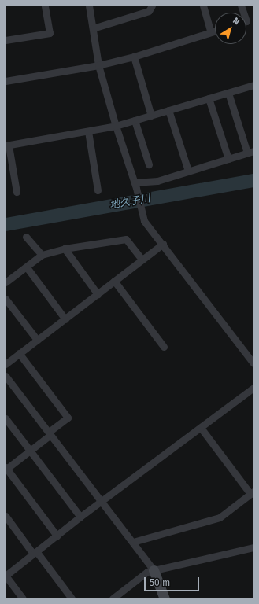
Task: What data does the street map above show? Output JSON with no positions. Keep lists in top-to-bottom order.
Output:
{
  "water": ["地久子川"],
  "scale_bar": "50 m",
  "north": "top right"
}
